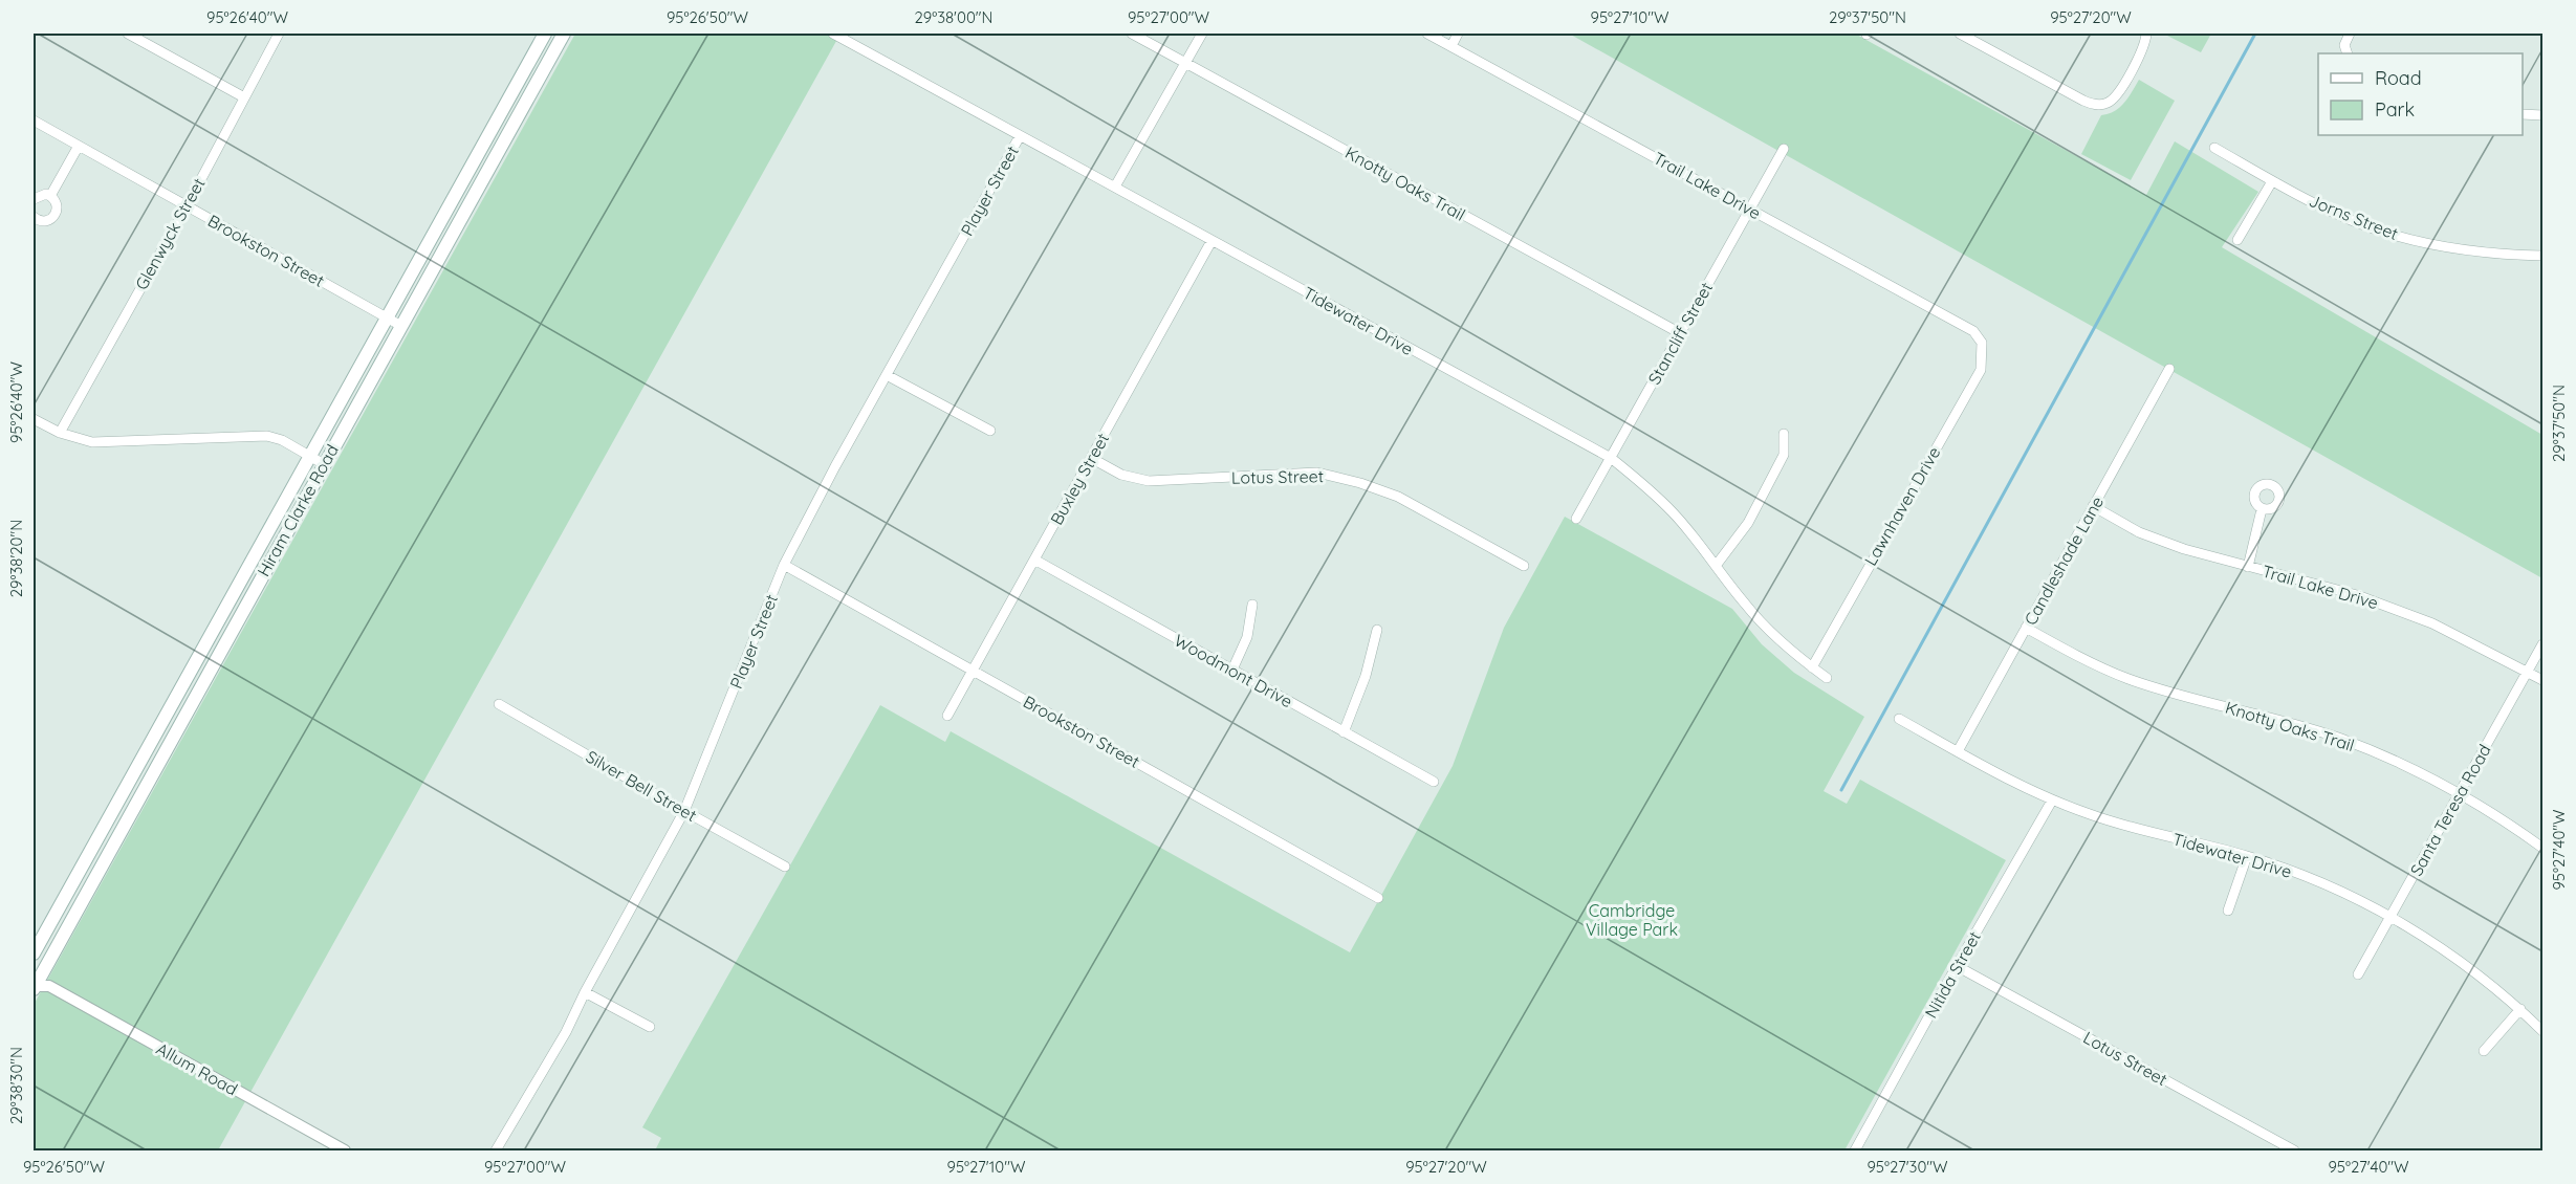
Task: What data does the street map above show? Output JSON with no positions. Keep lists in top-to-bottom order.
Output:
{
  "streets": {
    "main road": ["Hiram Clarke Road"],
    "street": [
      "Knotty Oaks Trail",
      "Trail Lake Drive",
      "Player Street",
      "Jorns Street",
      "Glenwyck Street",
      "Brookston Street",
      "Tidewater Drive",
      "Stancliff Street",
      "Lotus Street",
      "Buxley Street",
      "Lawnhaven Drive",
      "Candleshade Lane",
      "Woodmont Drive",
      "Silver Bell Street",
      "Santa Teresa Road",
      "Nitida Street",
      "Allum Road"
    ]
  },
  "crossings": [
    ["Knotty Oaks Trail", "Stancliff Street"],
    ["Knotty Oaks Trail", "Candleshade Lane"],
    ["Knotty Oaks Trail", "Santa Teresa Road"],
    ["Trail Lake Drive", "Stancliff Street"],
    ["Trail Lake Drive", "Lawnhaven Drive"],
    ["Trail Lake Drive", "Candleshade Lane"],
    ["Trail Lake Drive", "Santa Teresa Road"],
    ["Player Street", "Brookston Street"],
    ["Player Street", "Tidewater Drive"],
    ["Player Street", "Silver Bell Street"],
    ["Glenwyck Street", "Brookston Street"],
    ["Brookston Street", "Buxley Street"],
    ["Brookston Street", "Hiram Clarke Road"],
    ["Tidewater Drive", "Stancliff Street"],
    ["Tidewater Drive", "Buxley Street"],
    ["Tidewater Drive", "Lawnhaven Drive"],
    ["Tidewater Drive", "Candleshade Lane"],
    ["Tidewater Drive", "Santa Teresa Road"],
    ["Tidewater Drive", "Nitida Street"],
    ["Lotus Street", "Buxley Street"],
    ["Lotus Street", "Nitida Street"],
    ["Buxley Street", "Woodmont Drive"],
    ["Hiram Clarke Road", "Allum Road"]
  ],
  "parks": ["Cambridge Village Park"],
  "legend": ["Road", "Park"],
  "coordinates": [
    "95°26'40\"W",
    "95°26'50\"W",
    "29°38'00\"N",
    "95°27'00\"W",
    "95°27'10\"W",
    "29°37'50\"N",
    "95°27'20\"W",
    "29°38'20\"N",
    "95°27'40\"W",
    "29°38'30\"N",
    "95°27'30\"W"
  ]
}
